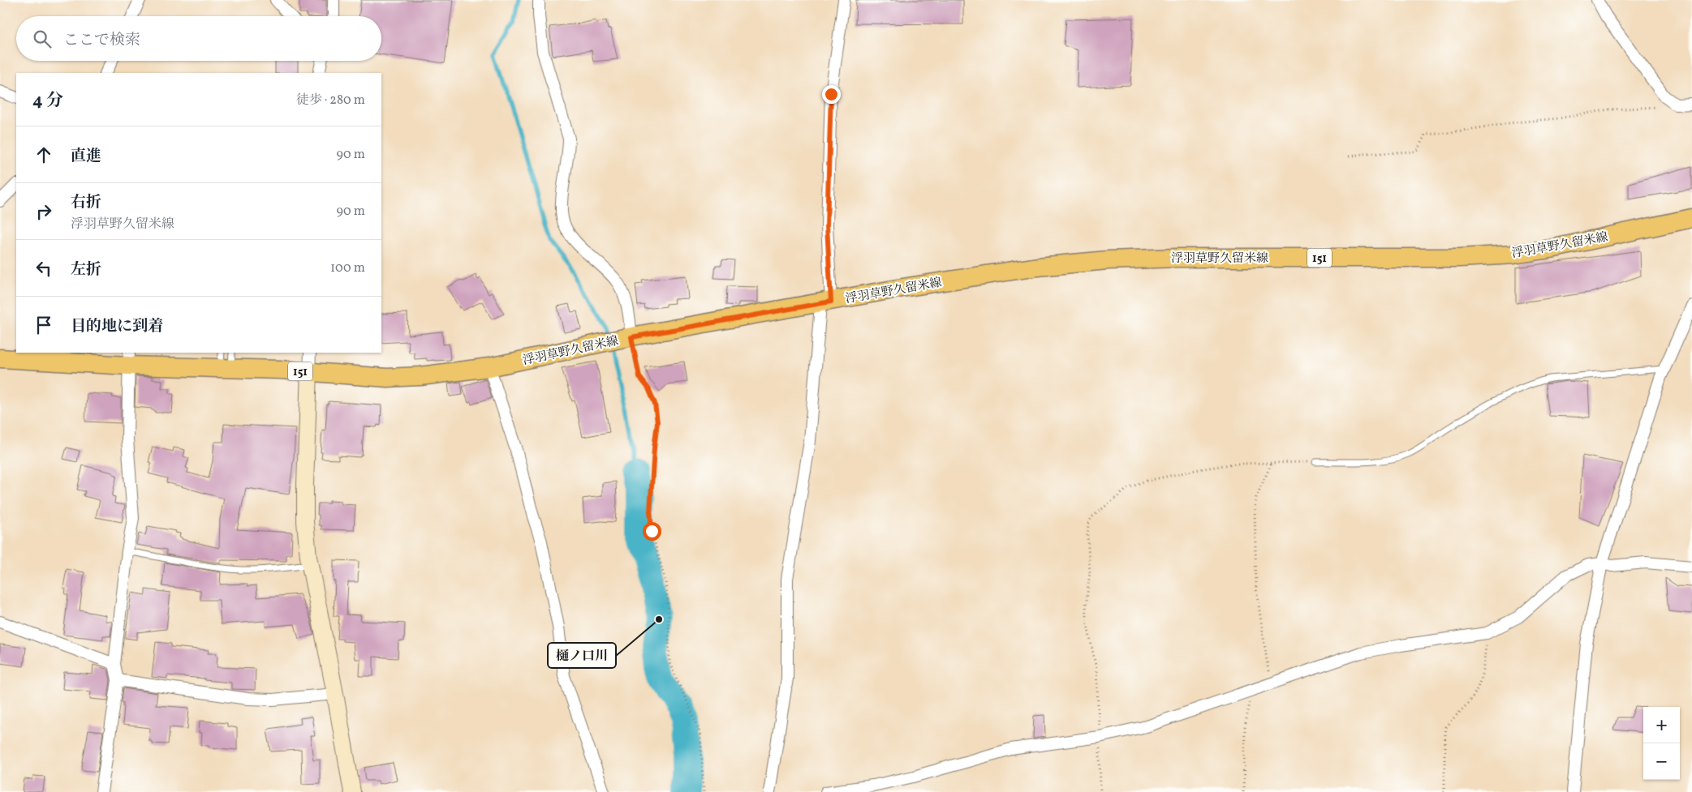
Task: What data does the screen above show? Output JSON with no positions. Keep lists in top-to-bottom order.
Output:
{
  "streets": {
    "main road": ["浮羽草野久留米線", "151"]
  },
  "places": ["樋ノ口川"],
  "page": {
    "search": "ここで検索",
    "heading": ["4 分", "徒歩 · 280 m"],
    "list": [
      ["直進", "90 m"],
      ["右折", "浮羽草野久留米線", "90 m"],
      ["左折", "100 m"],
      "目的地に到着"
    ],
    "map_buttons": ["+", "−"]
  }
}
